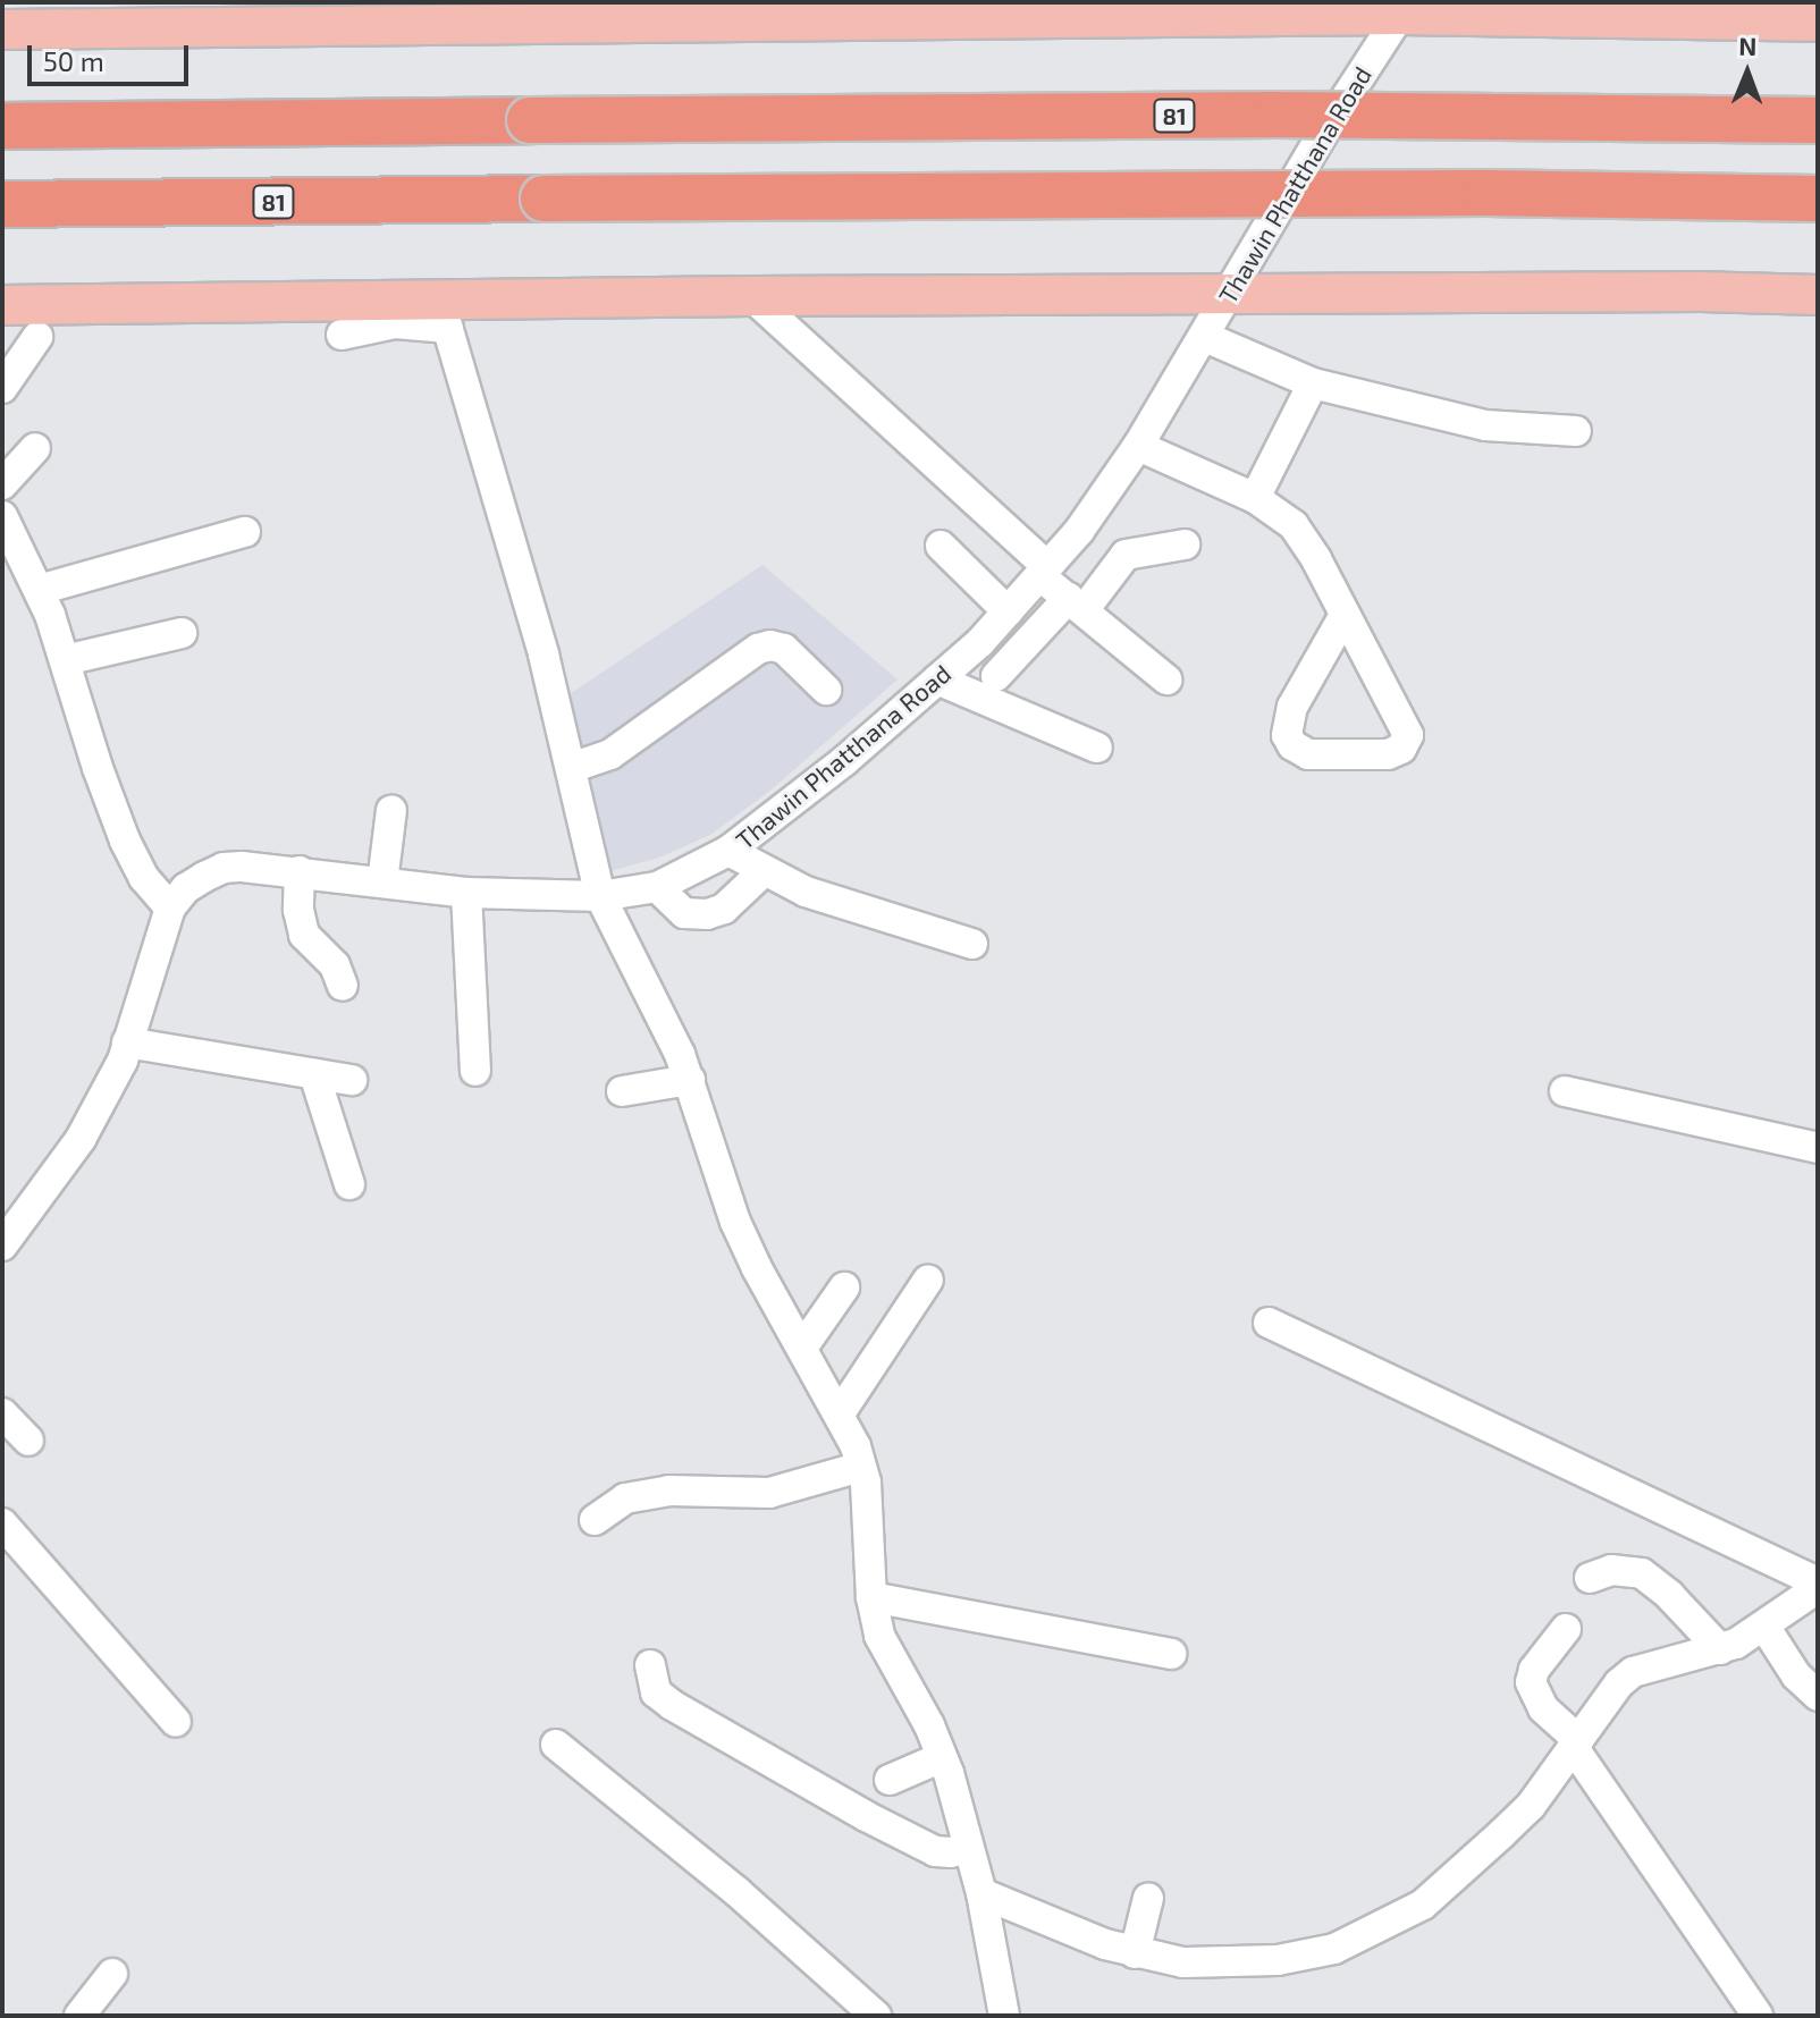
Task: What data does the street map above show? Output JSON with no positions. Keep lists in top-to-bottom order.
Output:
{
  "streets": {
    "highway": ["81"],
    "street": ["Thawin Phatthana Road"]
  },
  "scale_bar": "50 m",
  "north": "top"
}
